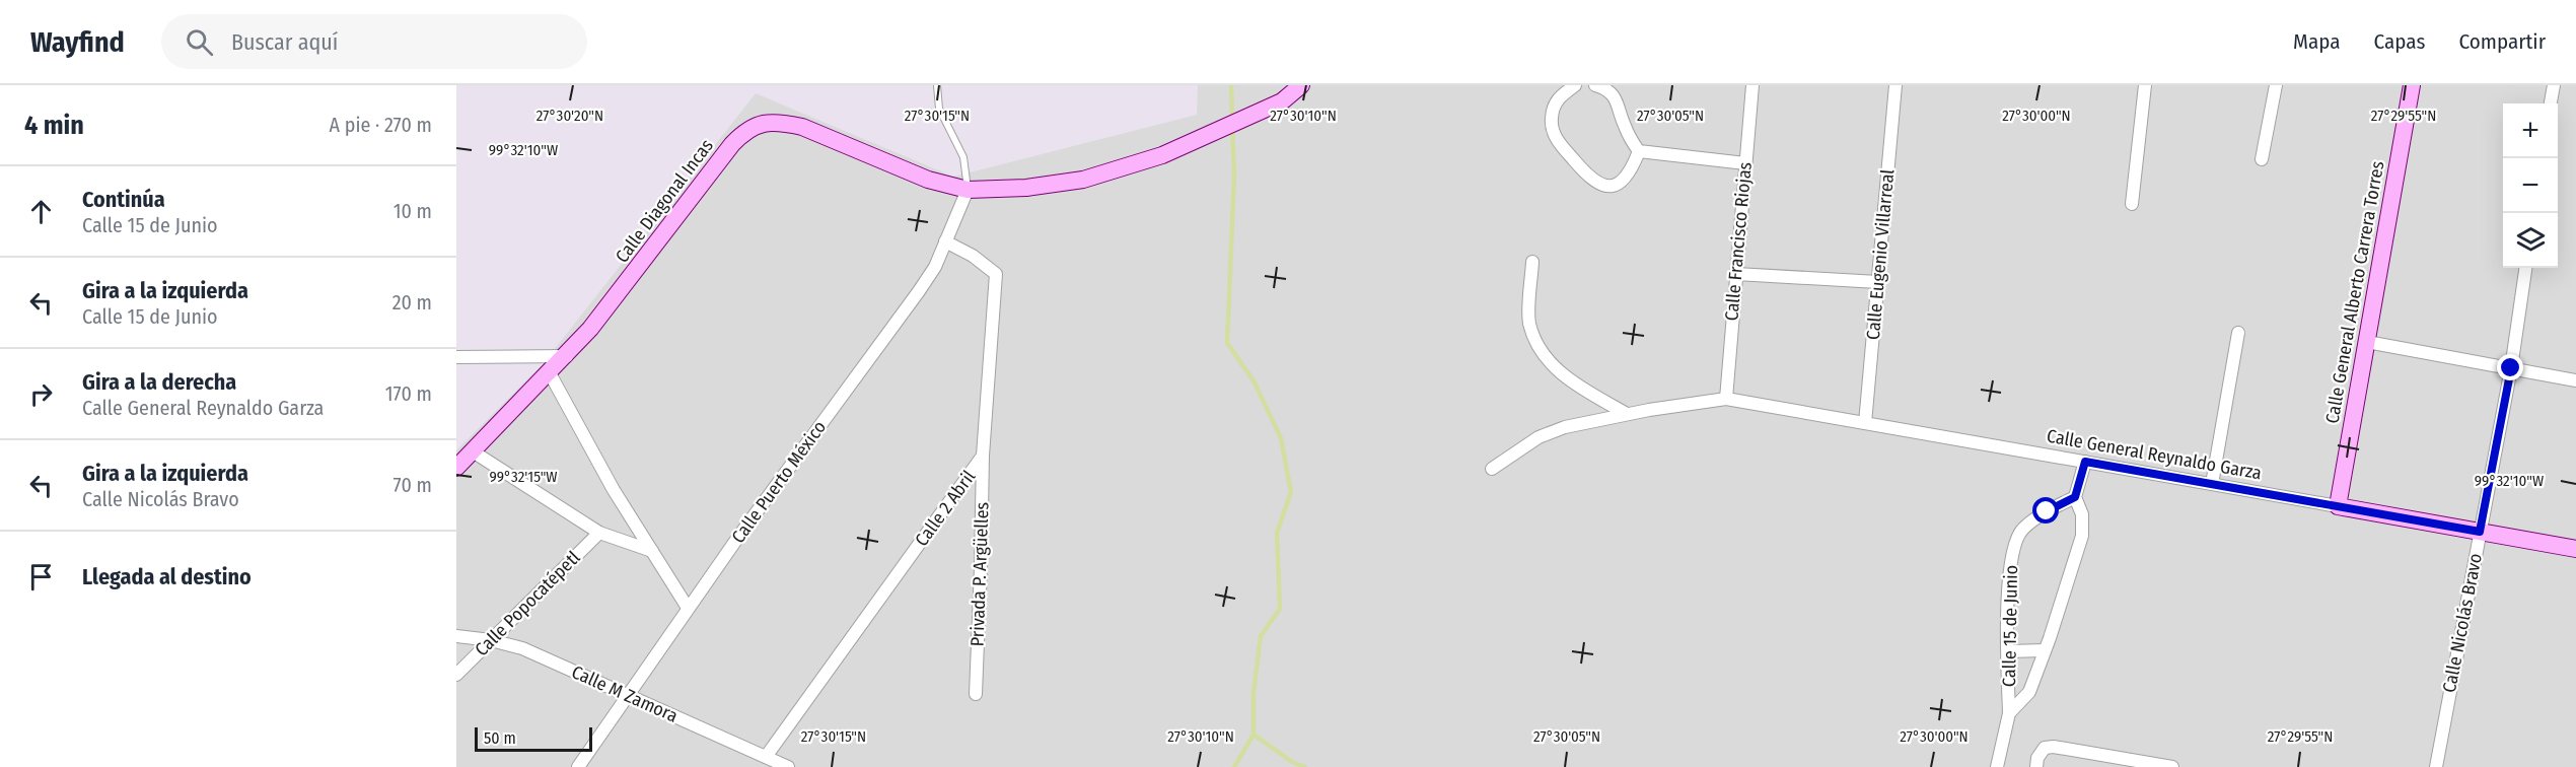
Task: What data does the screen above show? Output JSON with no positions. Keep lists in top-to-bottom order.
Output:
{
  "streets": {
    "street": [
      "Calle Diagonal Incas",
      "Calle Francisco Riojas",
      "Calle Eugenio Villarreal",
      "Calle General Alberto Carrera Torres",
      "Calle General Reynaldo Garza",
      "Calle Puerto México",
      "Calle 2 Abril",
      "Privada P. Argüelles",
      "Calle Popocatépetl",
      "Calle Nicolás Bravo",
      "Calle 15 de Junio",
      "Calle M Zamora"
    ]
  },
  "crossings": [
    ["Calle Diagonal Incas", "Calle Puerto México"],
    ["Calle Francisco Riojas", "Calle General Reynaldo Garza"],
    ["Calle Eugenio Villarreal", "Calle General Reynaldo Garza"],
    ["Calle General Alberto Carrera Torres", "Calle General Reynaldo Garza"],
    ["Calle General Reynaldo Garza", "Calle Nicolás Bravo"],
    ["Calle General Reynaldo Garza", "Calle 15 de Junio"],
    ["Calle Puerto México", "Calle 2 Abril"],
    ["Calle Puerto México", "Calle M Zamora"],
    ["Calle 2 Abril", "Privada P. Argüelles"],
    ["Calle 2 Abril", "Calle M Zamora"],
    ["Calle Popocatépetl", "Calle M Zamora"]
  ],
  "scale_bar": "50 m",
  "page": {
    "header": "Wayfind",
    "search": "Buscar aquí",
    "nav": ["Mapa", "Capas", "Compartir"],
    "heading": ["4 min", "A pie · 270 m"],
    "map_buttons": ["+", "−"],
    "list": [
      ["Continúa", "Calle 15 de Junio", "10 m"],
      ["Gira a la izquierda", "Calle 15 de Junio", "20 m"],
      ["Gira a la derecha", "Calle General Reynaldo Garza", "170 m"],
      ["Gira a la izquierda", "Calle Nicolás Bravo", "70 m"],
      "Llegada al destino"
    ],
    "scale": "50 m"
  },
  "coordinates": [
    "27°30'20\"N",
    "27°30'15\"N",
    "27°30'10\"N",
    "27°30'05\"N",
    "27°30'00\"N",
    "27°29'55\"N",
    "99°32'10\"W",
    "99°32'15\"W"
  ]
}
